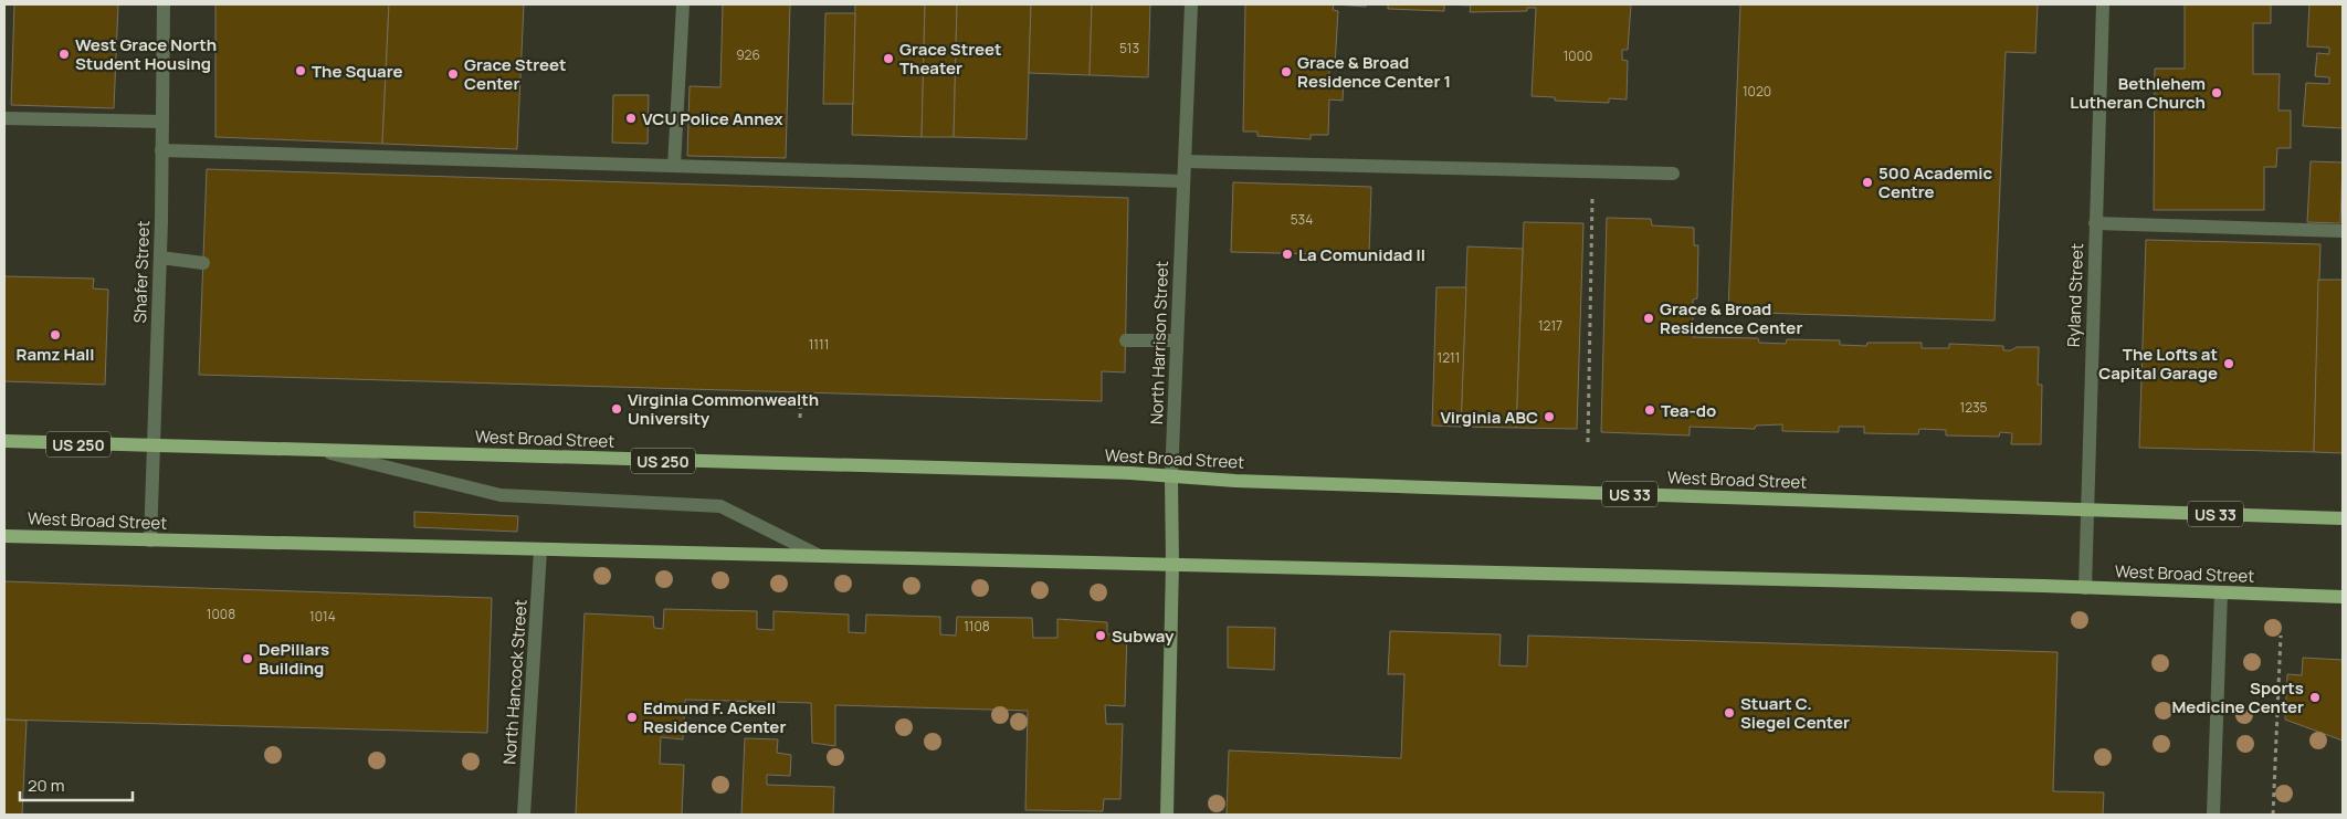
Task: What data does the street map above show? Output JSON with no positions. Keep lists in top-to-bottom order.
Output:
{
  "streets": {
    "main road": [
      "North Harrison Street",
      "West Broad Street",
      "US 250",
      "US 33"
    ],
    "street": ["Shafer Street", "Ryland Street", "North Hancock Street"]
  },
  "crossings": [
    ["Shafer Street", "West Broad Street"],
    ["Ryland Street", "West Broad Street"],
    ["North Harrison Street", "West Broad Street"],
    ["West Broad Street", "North Hancock Street"]
  ],
  "places": [
    "West Grace North Student Housing",
    "Grace Street Theater",
    "The Square",
    "Grace & Broad Residence Center 1",
    "Grace Street Center",
    "Bethlehem Lutheran Church",
    "VCU Police Annex",
    "500 Academic Centre",
    "La Comunidad II",
    "Grace & Broad Residence Center",
    "Ramz Hall",
    "The Lofts at Capital Garage",
    "Virginia Commonwealth University",
    "Tea-do",
    "Virginia ABC",
    "Subway",
    "DePillars Building",
    "Sports Medicine Center",
    "Stuart C. Siegel Center",
    "Edmund F. Ackell Residence Center"
  ],
  "house_numbers": [
    "513",
    "926",
    "1000",
    "1020",
    "534",
    "1217",
    "1111",
    "1211",
    "1235",
    "1008",
    "1014",
    "1108"
  ],
  "scale_bar": "20 m"
}
